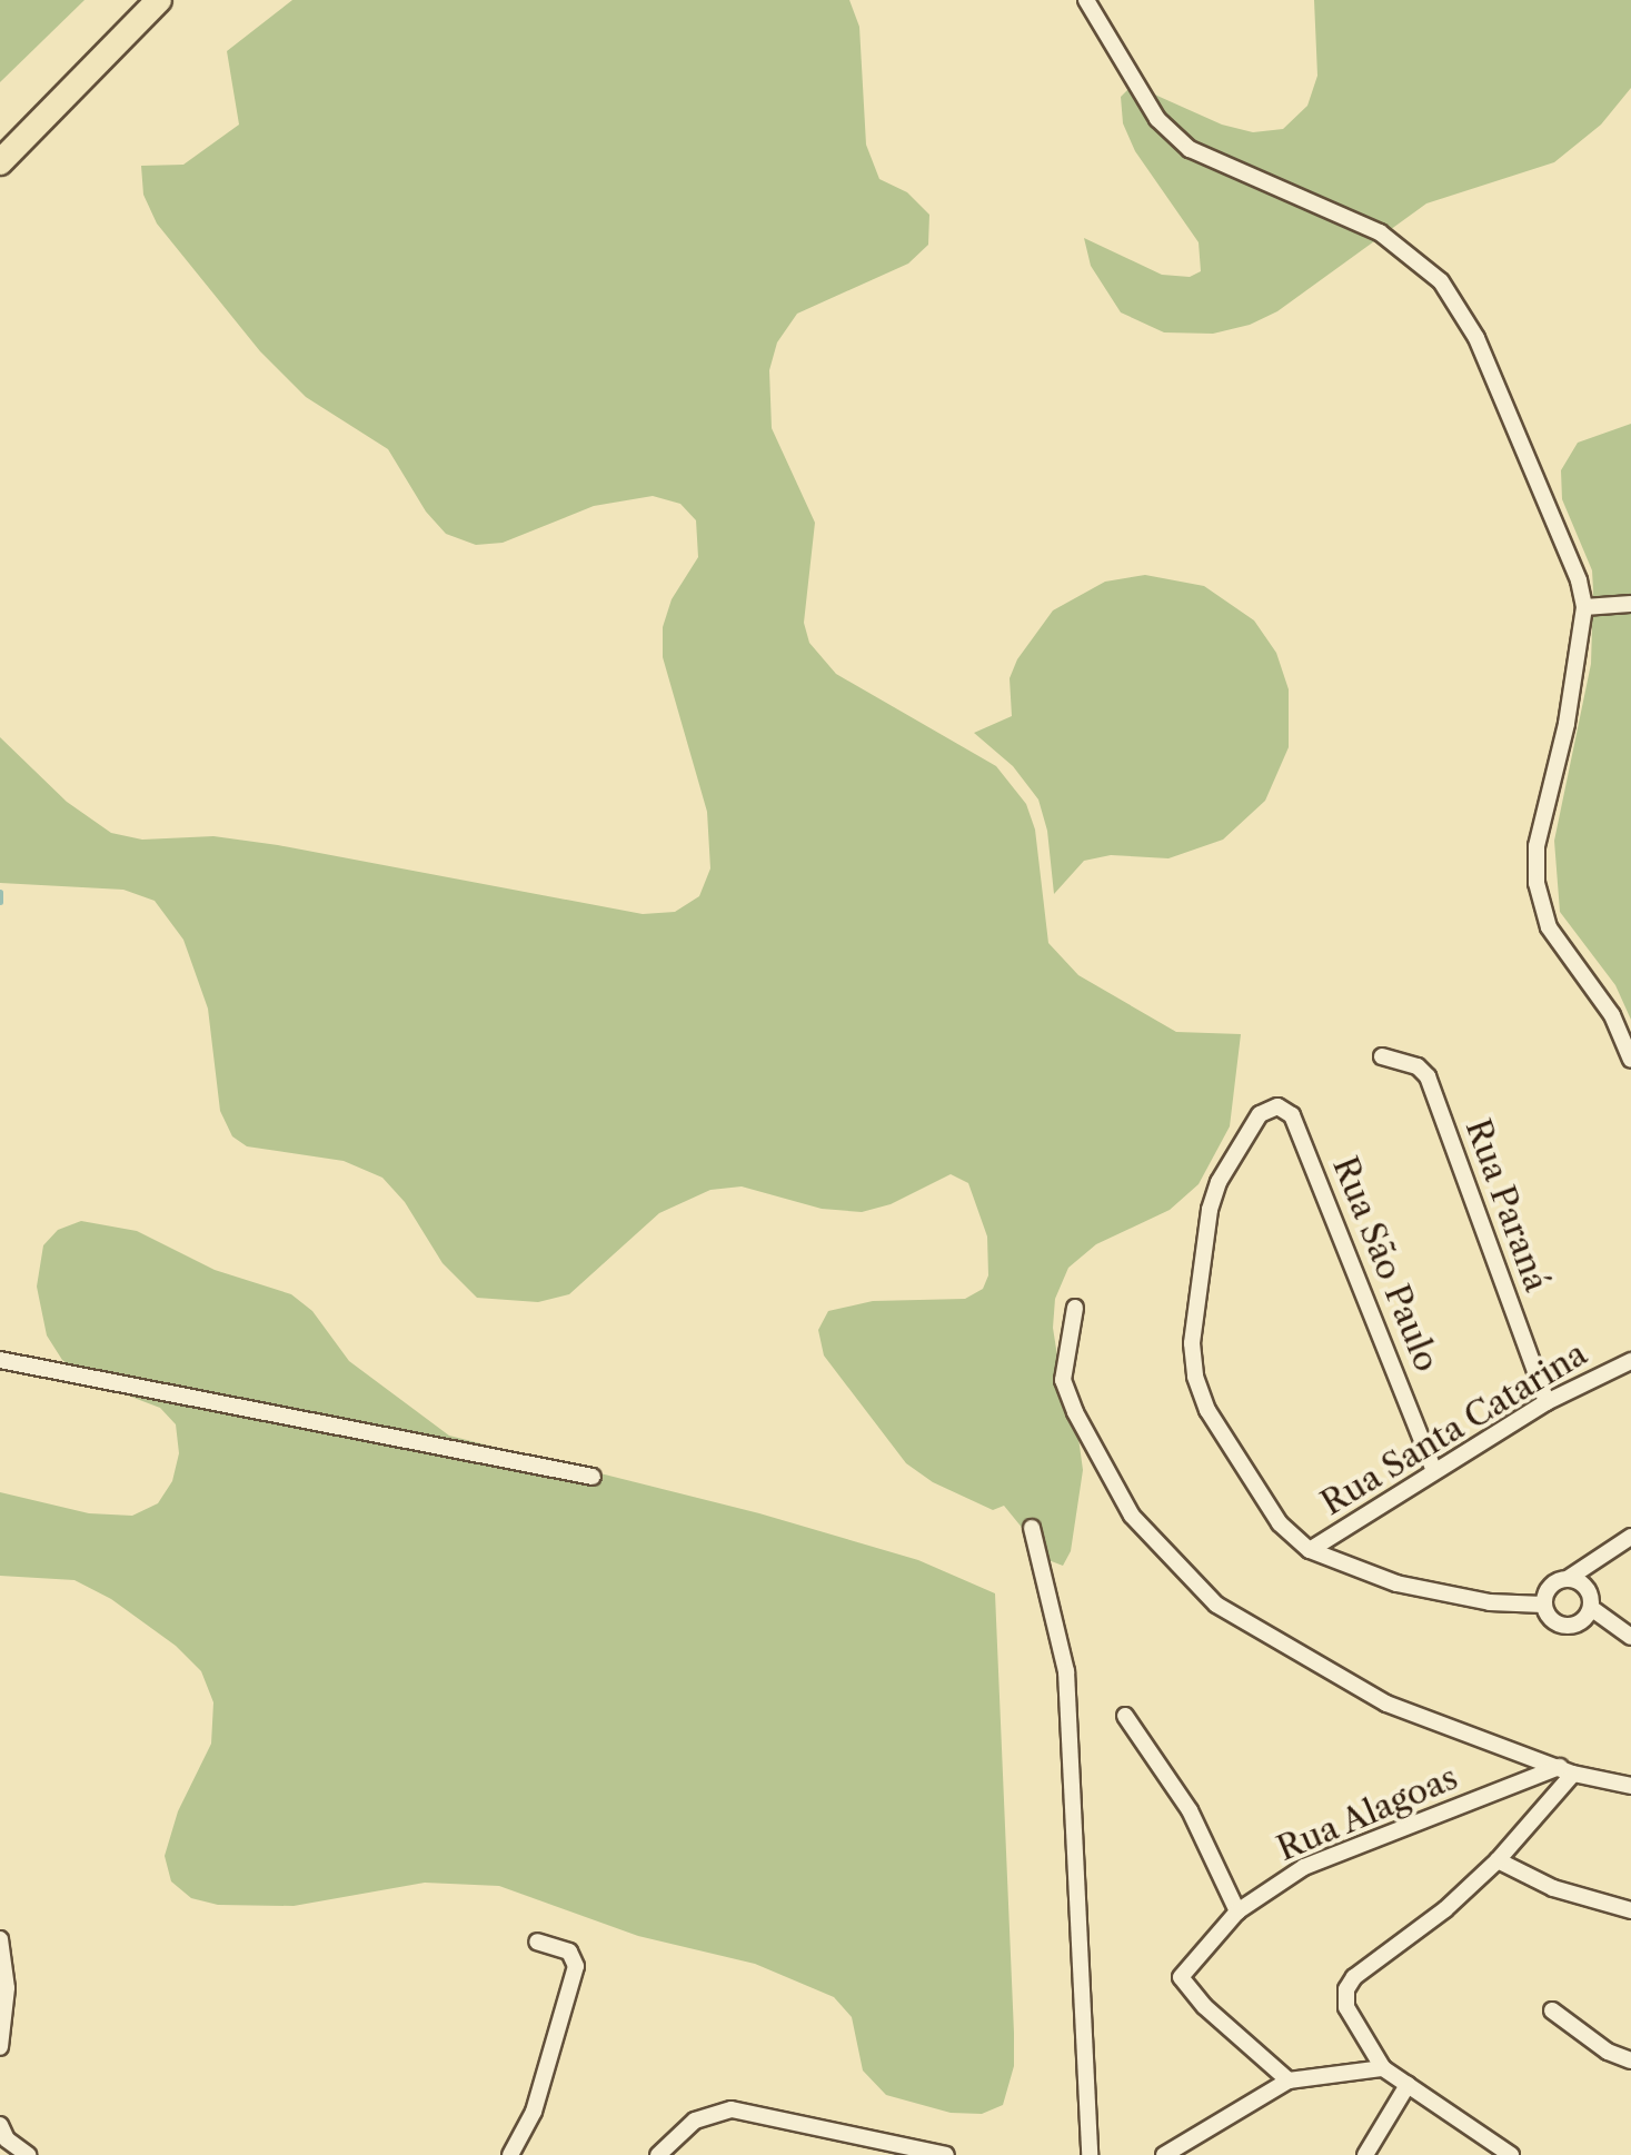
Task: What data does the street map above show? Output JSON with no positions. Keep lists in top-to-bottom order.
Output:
{
  "streets": {
    "street": [
      "Rua Paraná",
      "Rua São Paulo",
      "Rua Santa Catarina",
      "Rua Alagoas"
    ]
  },
  "crossings": [
    ["Rua Paraná", "Rua Santa Catarina"],
    ["Rua São Paulo", "Rua Santa Catarina"]
  ]
}
